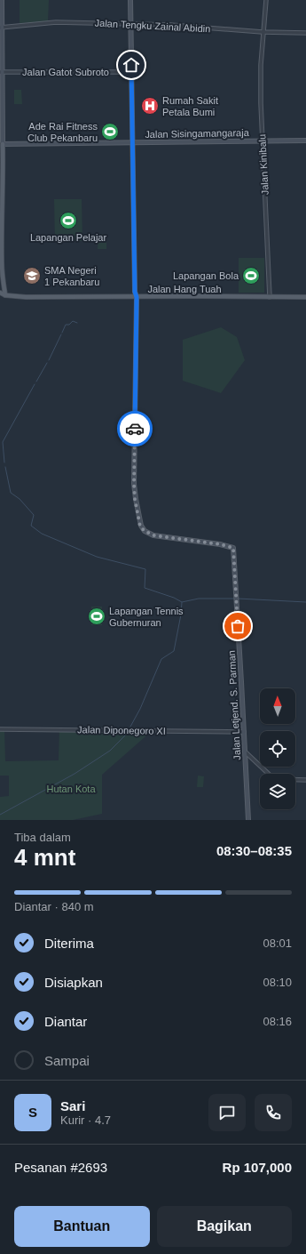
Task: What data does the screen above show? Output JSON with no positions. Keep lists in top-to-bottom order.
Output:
{
  "streets": {
    "main road": ["Jalan Sisingamangaraja", "Jalan Hang Tuah", "Jalan Letjend. S. Parman"],
    "street": [
      "Jalan Tengku Zainal Abidin",
      "Jalan Gatot Subroto",
      "Jalan Kinibalu",
      "Jalan Diponegoro XI"
    ]
  },
  "crossings": [
    ["Jalan Tengku Zainal Abidin", "Jalan Kinibalu"],
    ["Jalan Sisingamangaraja", "Jalan Kinibalu"],
    ["Jalan Kinibalu", "Jalan Hang Tuah"],
    ["Jalan Hang Tuah", "Jalan Letjend. S. Parman"],
    ["Jalan Letjend. S. Parman", "Jalan Diponegoro XI"]
  ],
  "parks": ["Hutan Kota"],
  "places": {
    "hospital": ["Rumah Sakit Petala Bumi"],
    "sports": [
      "Ade Rai Fitness Club Pekanbaru",
      "Lapangan Pelajar",
      "Lapangan Bola",
      "Lapangan Tennis Gubernuran"
    ],
    "school or university": ["SMA Negeri 1 Pekanbaru"]
  },
  "north": "top",
  "page": {
    "heading": ["4 mnt", "Tiba dalam", "08:30–08:35"],
    "panel": [
      "Sari",
      "Kurir · 4.7",
      "Pesanan #2693",
      "Rp 107,000"
    ],
    "bar": "Diantar · 840 m",
    "list": [
      ["Diterima", "08:01"],
      ["Disiapkan", "08:10"],
      ["Diantar", "08:16"],
      "Sampai"
    ],
    "round": "S",
    "buttons": ["Bantuan", "Bagikan"]
  }
}
